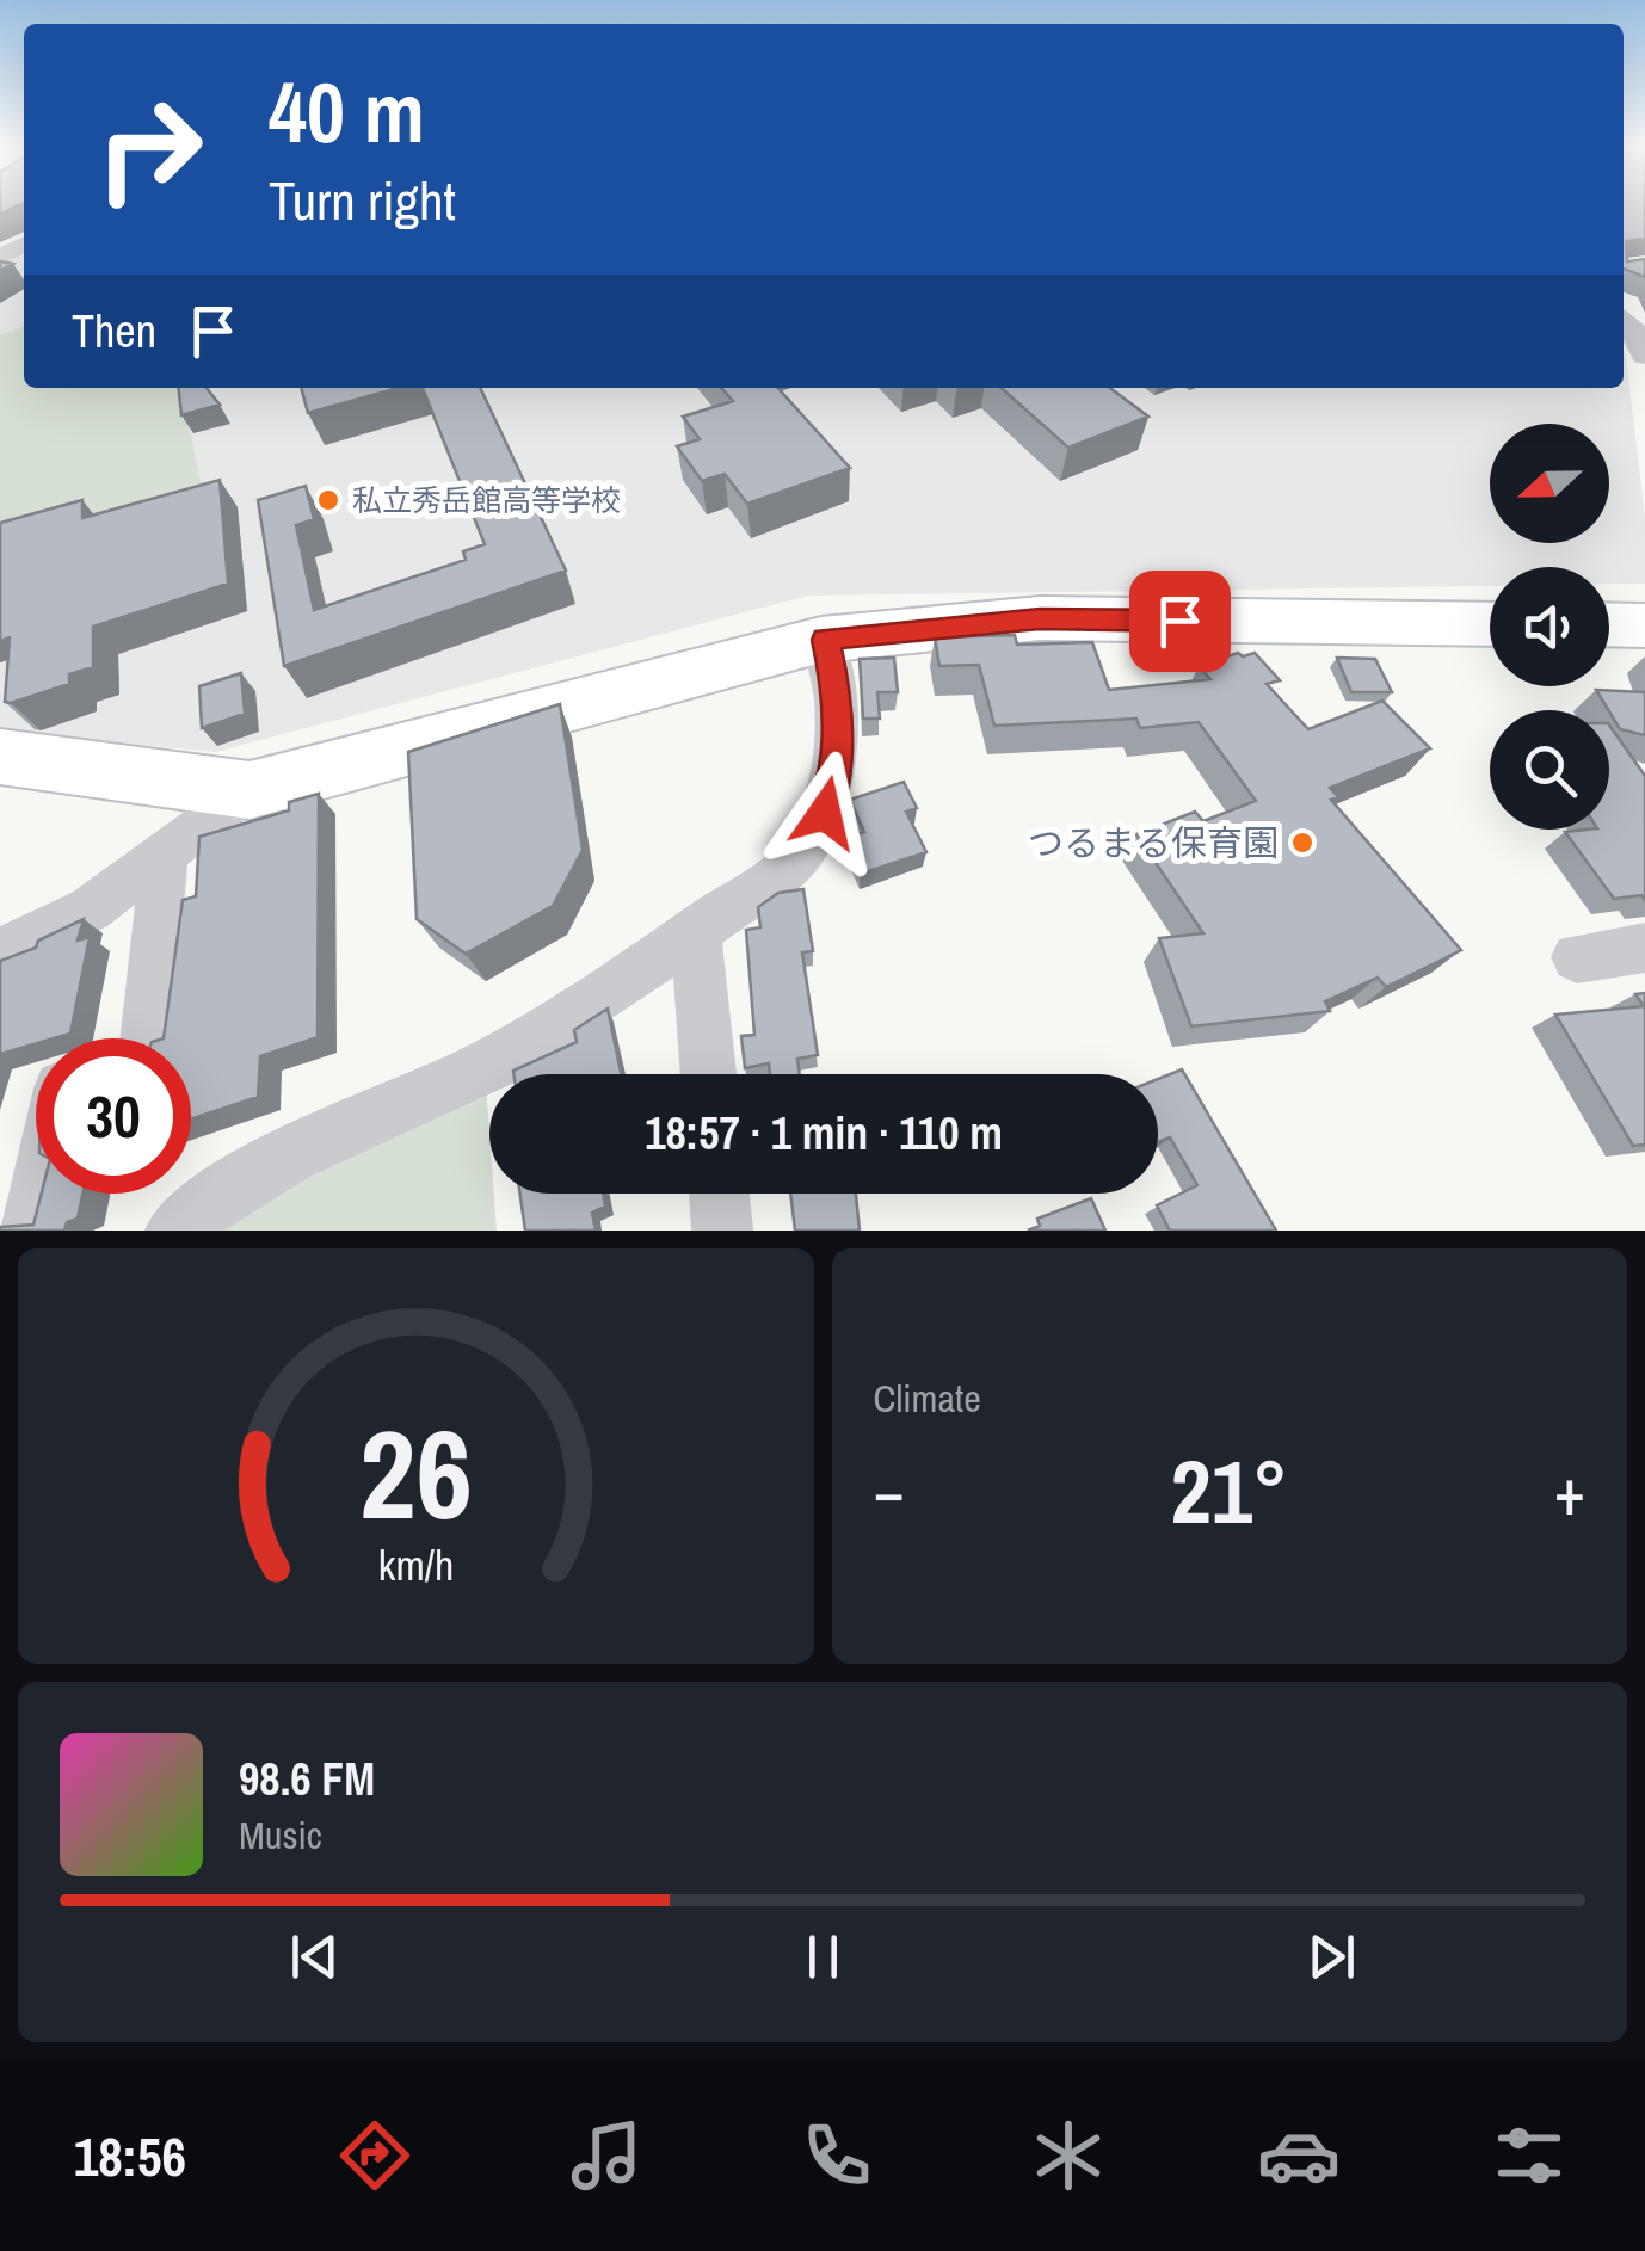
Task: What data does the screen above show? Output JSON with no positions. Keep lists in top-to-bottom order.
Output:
{
  "places": ["私立秀岳館高等学校", "つるまる保育園"],
  "north": "left",
  "page": {
    "turn": ["40 m", "Turn right"],
    "then": "Then",
    "limit": "30",
    "trip": "18:57 · 1 min · 110 m",
    "tile": "Climate",
    "heat": ["−", "21°", "+"],
    "song": ["98.6 FM", "Music"],
    "tabs": "18:56",
    "gauge": ["26", "km/h"]
  }
}
